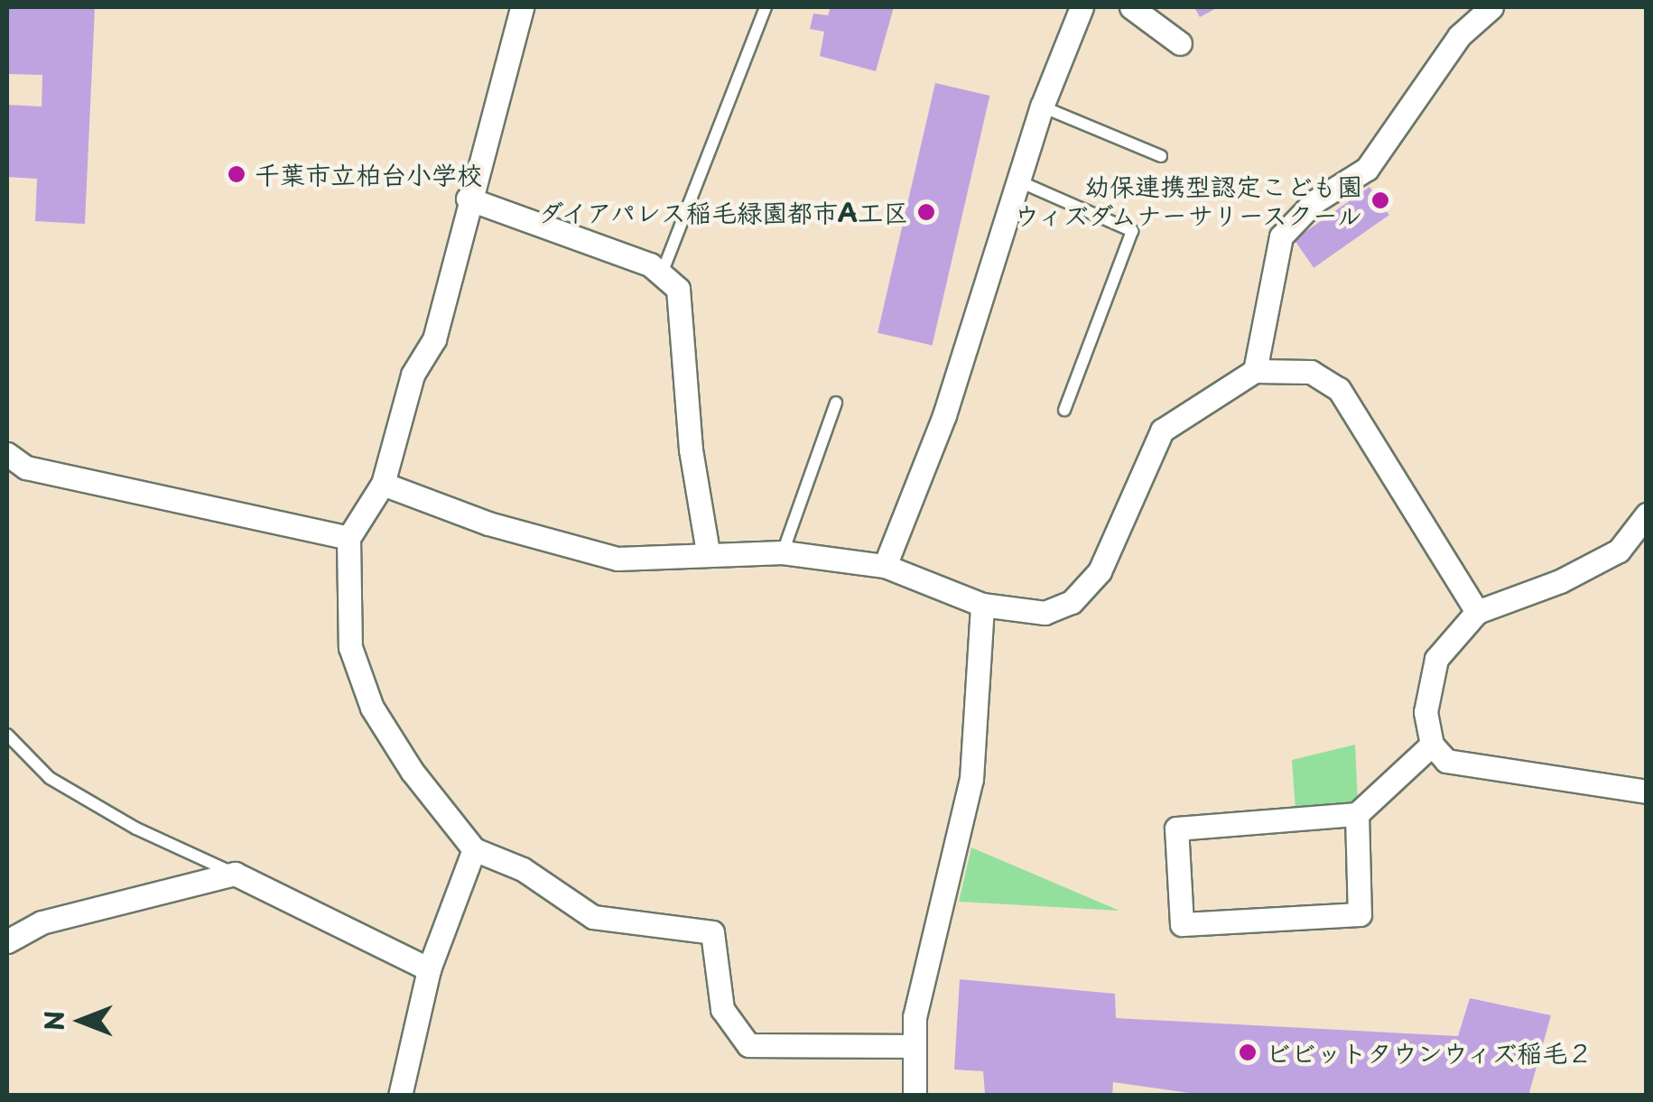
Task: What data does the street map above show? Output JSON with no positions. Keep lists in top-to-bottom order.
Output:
{
  "places": [
    "千葉市立柏台小学校",
    "幼保連携型認定こども園 ウィズダムナーサリースクール",
    "ダイアパレス稲毛緑園都市A工区",
    "ビビットタウンウィズ稲毛２"
  ],
  "north": "left"
}
